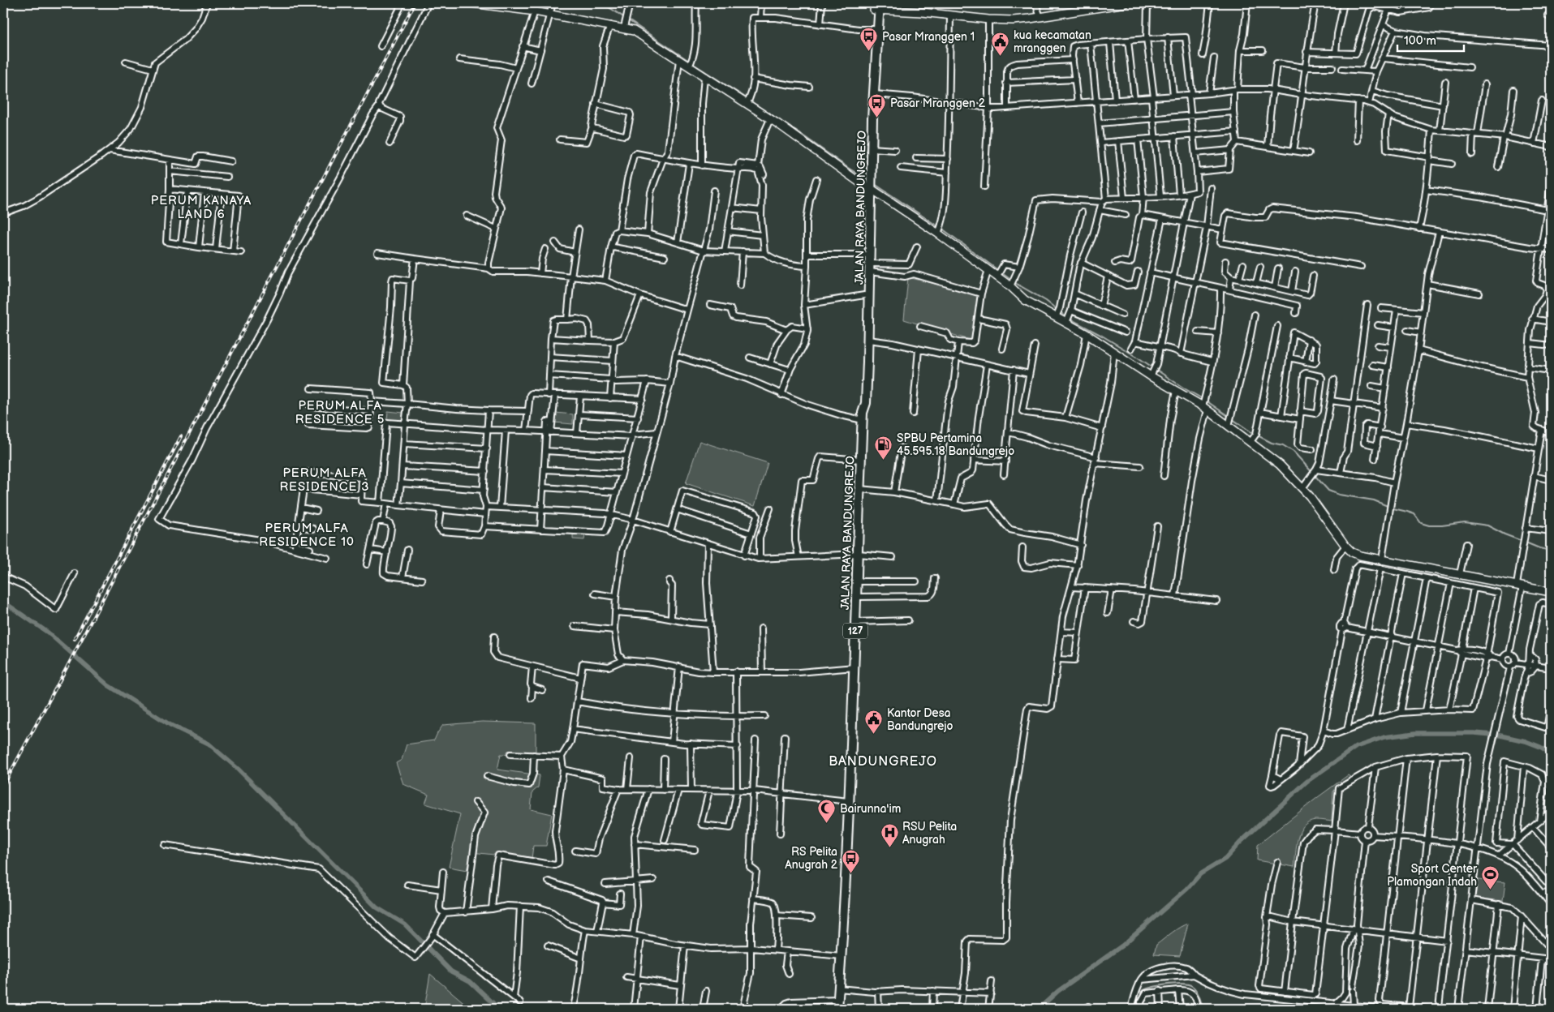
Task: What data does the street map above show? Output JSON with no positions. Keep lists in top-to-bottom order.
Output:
{
  "streets": {
    "main road": ["JALAN RAYA BANDUNGREJO", "127"]
  },
  "crossings": [
    ["JALAN RAYA BANDUNGREJO", "127"]
  ],
  "districts": [
    "PERUM KANAYA LAND 6",
    "PERUM ALFA RESIDENCE 5",
    "PERUM ALFA RESIDENCE 3",
    "PERUM ALFA RESIDENCE 10",
    "BANDUNGREJO"
  ],
  "places": {
    "bus stop": ["Pasar Mranggen 1", "Pasar Mranggen 2", "RS Pelita Anugrah 2"],
    "public building": ["kua kecamatan mranggen", "Kantor Desa Bandungrejo"],
    "fuel station": ["SPBU Pertamina 45.595.18 Bandungrejo"],
    "mosque": ["Bairunna'im"],
    "hospital": ["RSU Pelita Anugrah"],
    "sports": ["Sport Center Plamongan Indah"]
  },
  "scale_bar": "100 m"
}
